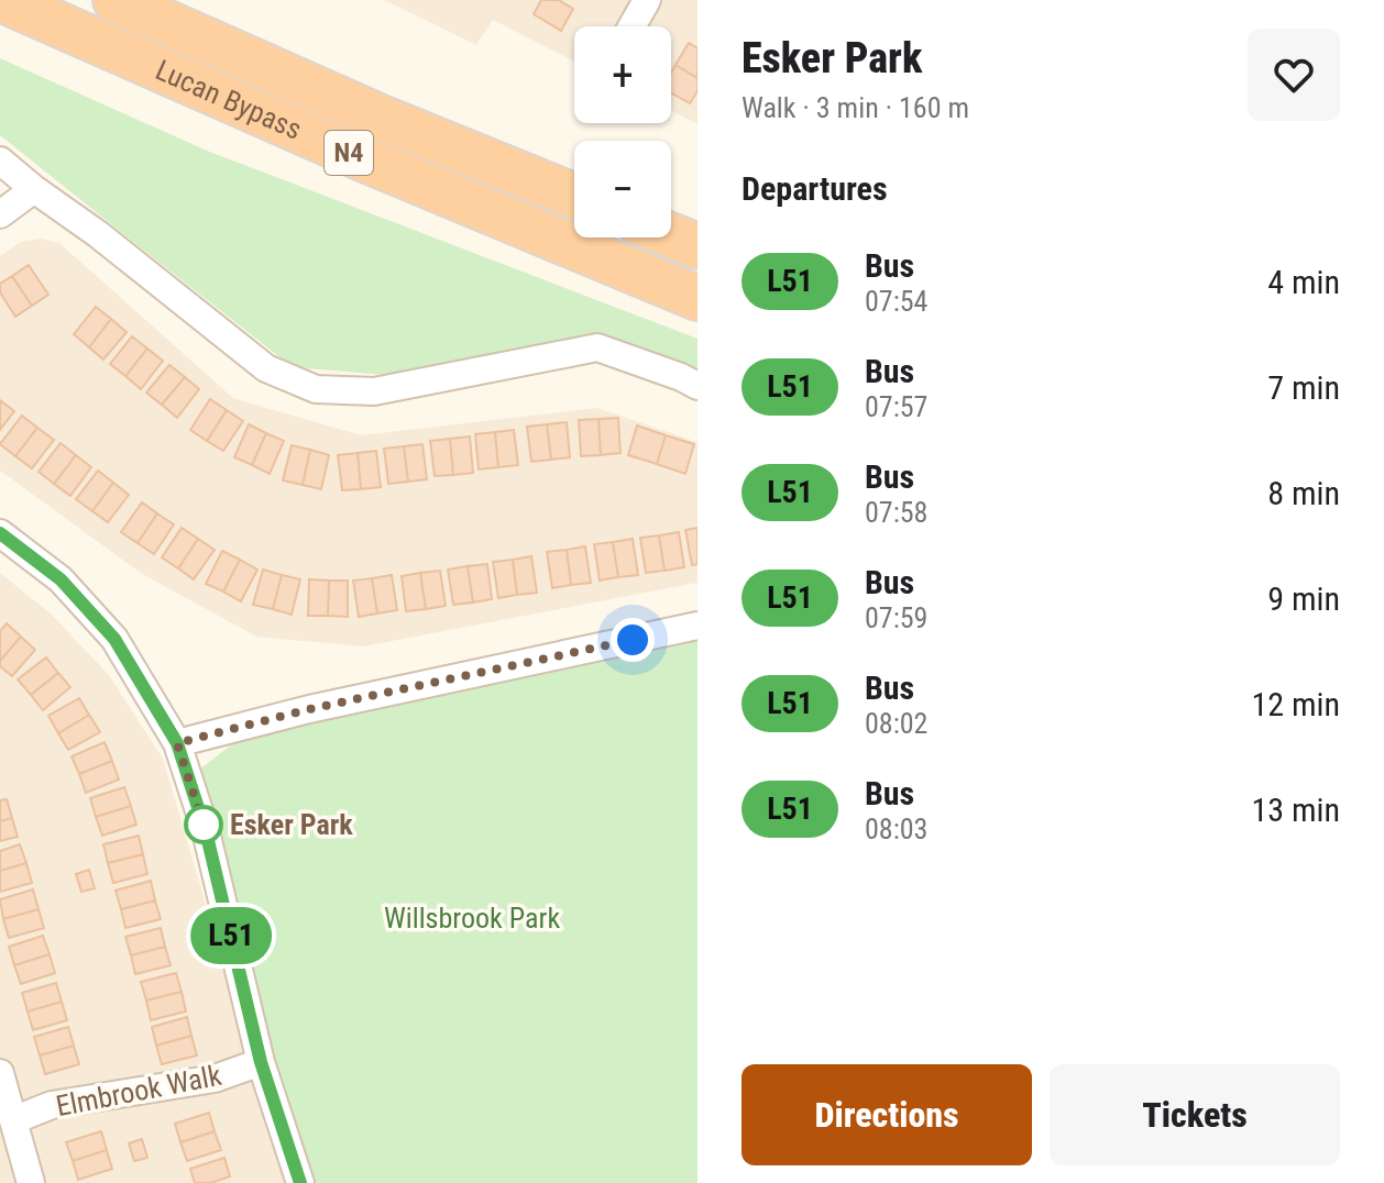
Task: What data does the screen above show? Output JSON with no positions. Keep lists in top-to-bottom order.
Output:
{
  "streets": {
    "highway": ["Lucan Bypass", "N4"],
    "street": ["Elmbrook Walk"]
  },
  "parks": ["Willsbrook Park"],
  "places": ["Esker Park"],
  "lines": ["bus line L51"],
  "page": {
    "on_map": "L51",
    "heading": [
      ["Esker Park", "Walk · 3 min · 160 m"],
      "Departures"
    ],
    "map_buttons": ["+", "−"],
    "list": [
      {
        "mark": "L51",
        "name": "Bus",
        "note": "07:54",
        "value": "4 min"
      },
      {
        "mark": "L51",
        "name": "Bus",
        "note": "07:57",
        "value": "7 min"
      },
      {
        "mark": "L51",
        "name": "Bus",
        "note": "07:58",
        "value": "8 min"
      },
      {
        "mark": "L51",
        "name": "Bus",
        "note": "07:59",
        "value": "9 min"
      },
      {
        "mark": "L51",
        "name": "Bus",
        "note": "08:02",
        "value": "12 min"
      },
      {
        "mark": "L51",
        "name": "Bus",
        "note": "08:03",
        "value": "13 min"
      }
    ],
    "buttons": ["Directions", "Tickets"]
  }
}
